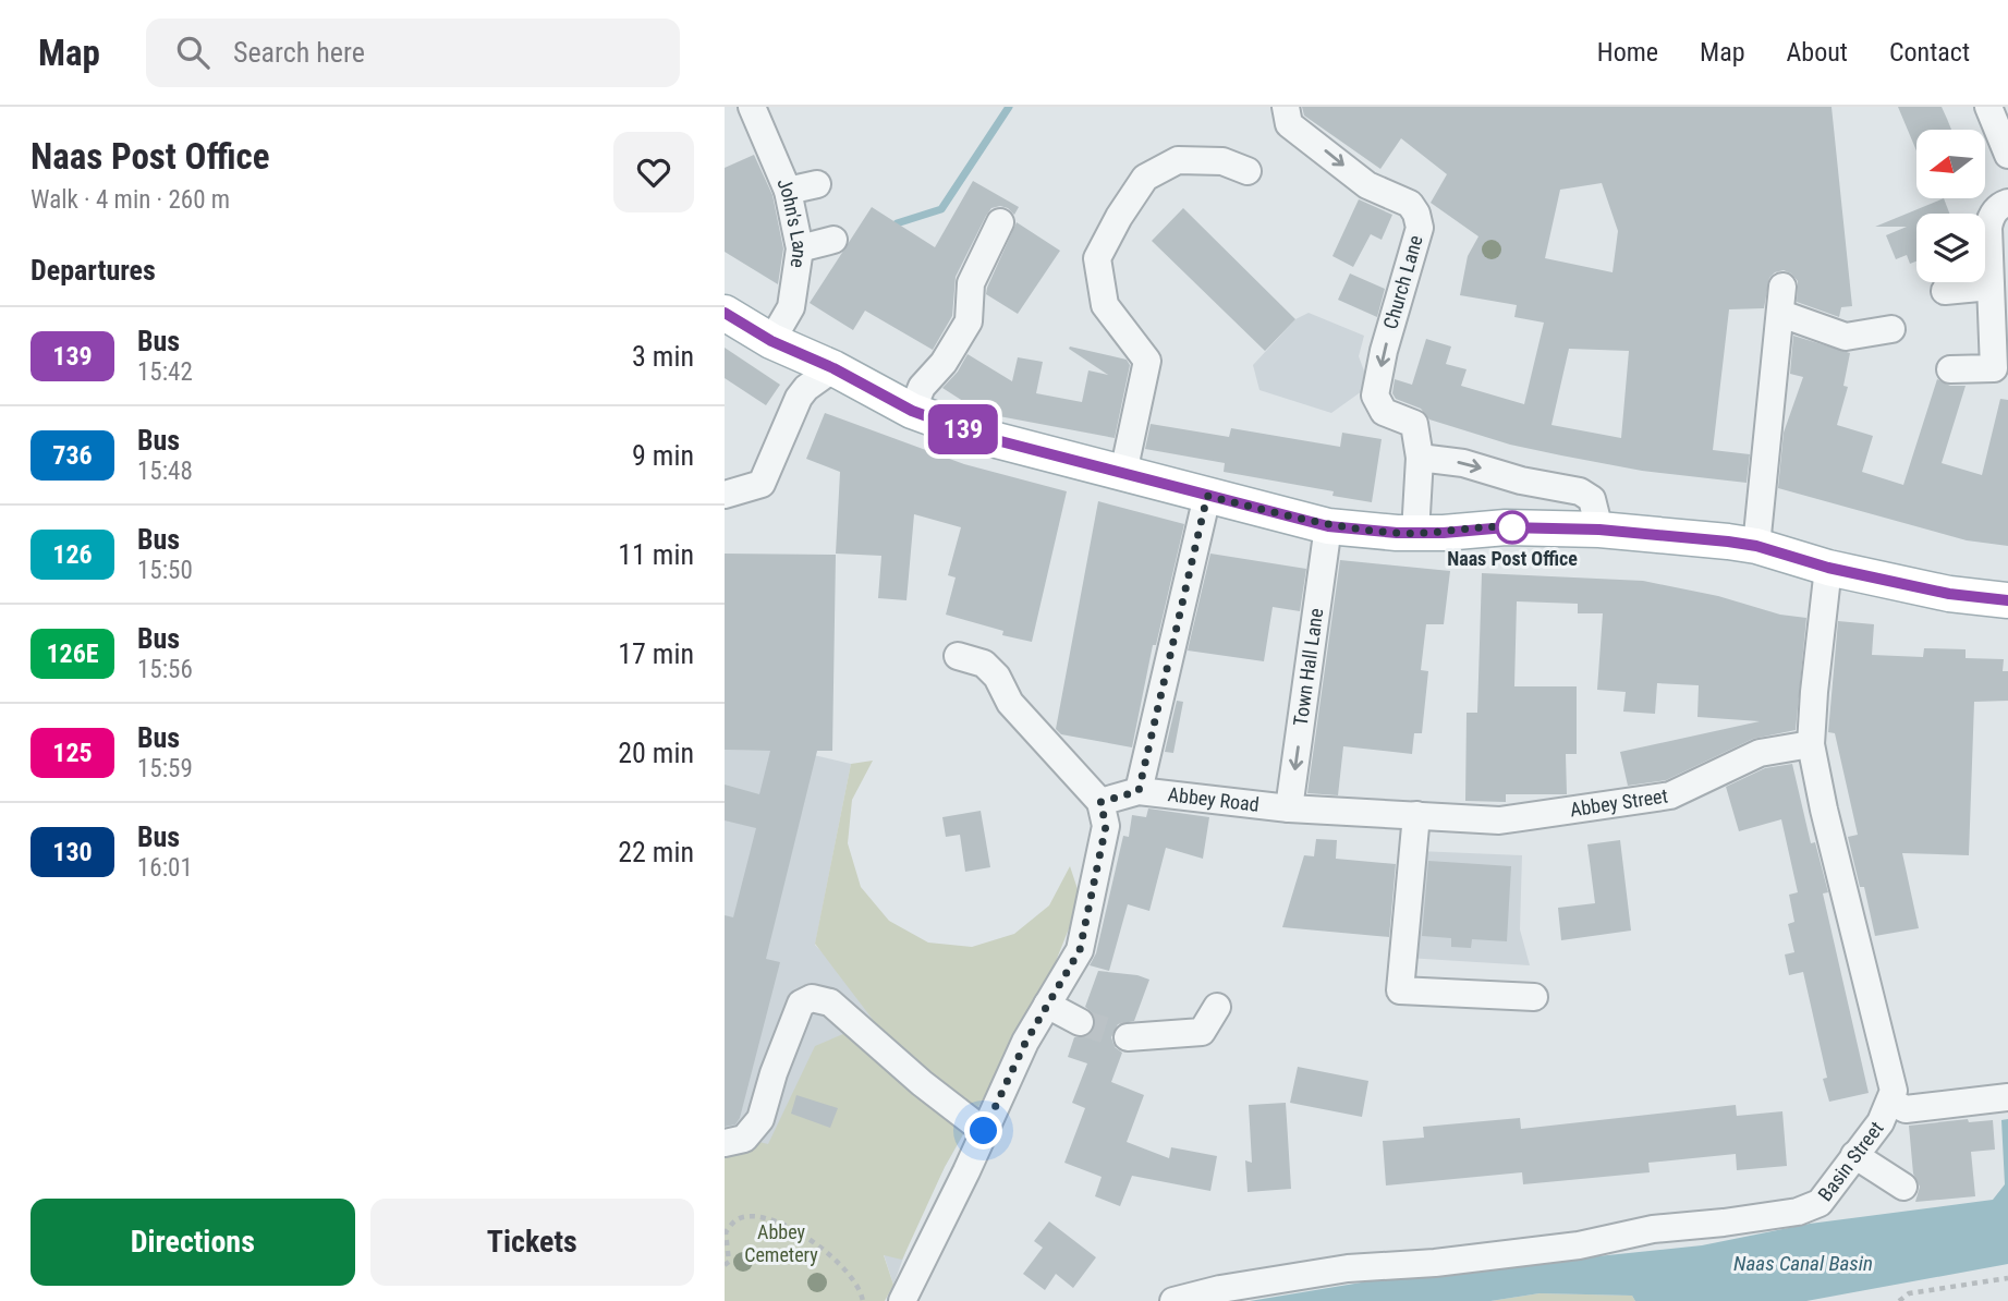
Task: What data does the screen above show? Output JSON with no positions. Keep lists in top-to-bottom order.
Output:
{
  "streets": {
    "street": [
      "John's Lane",
      "Church Lane",
      "Town Hall Lane",
      "Abbey Road",
      "Abbey Street",
      "Basin Street"
    ]
  },
  "crossings": [
    ["Town Hall Lane", "Abbey Road"],
    ["Abbey Road", "Abbey Street"],
    ["Abbey Street", "Basin Street"]
  ],
  "one_way": ["Church Lane"],
  "water": ["Naas Canal Basin"],
  "parks": ["Abbey Cemetery"],
  "places": ["Naas Post Office"],
  "lines": ["bus line 139"],
  "north": "left",
  "page": {
    "header": "Map",
    "search": "Search here",
    "nav": [
      "Home",
      "Map",
      "About",
      "Contact"
    ],
    "heading": [
      ["Naas Post Office", "Walk · 4 min · 260 m"],
      "Departures"
    ],
    "on_map": "139",
    "list": [
      {
        "mark": "139",
        "name": "Bus",
        "note": "15:42",
        "value": "3 min"
      },
      {
        "mark": "736",
        "name": "Bus",
        "note": "15:48",
        "value": "9 min"
      },
      {
        "mark": "126",
        "name": "Bus",
        "note": "15:50",
        "value": "11 min"
      },
      {
        "mark": "126E",
        "name": "Bus",
        "note": "15:56",
        "value": "17 min"
      },
      {
        "mark": "125",
        "name": "Bus",
        "note": "15:59",
        "value": "20 min"
      },
      {
        "mark": "130",
        "name": "Bus",
        "note": "16:01",
        "value": "22 min"
      }
    ],
    "buttons": ["Directions", "Tickets"]
  }
}
